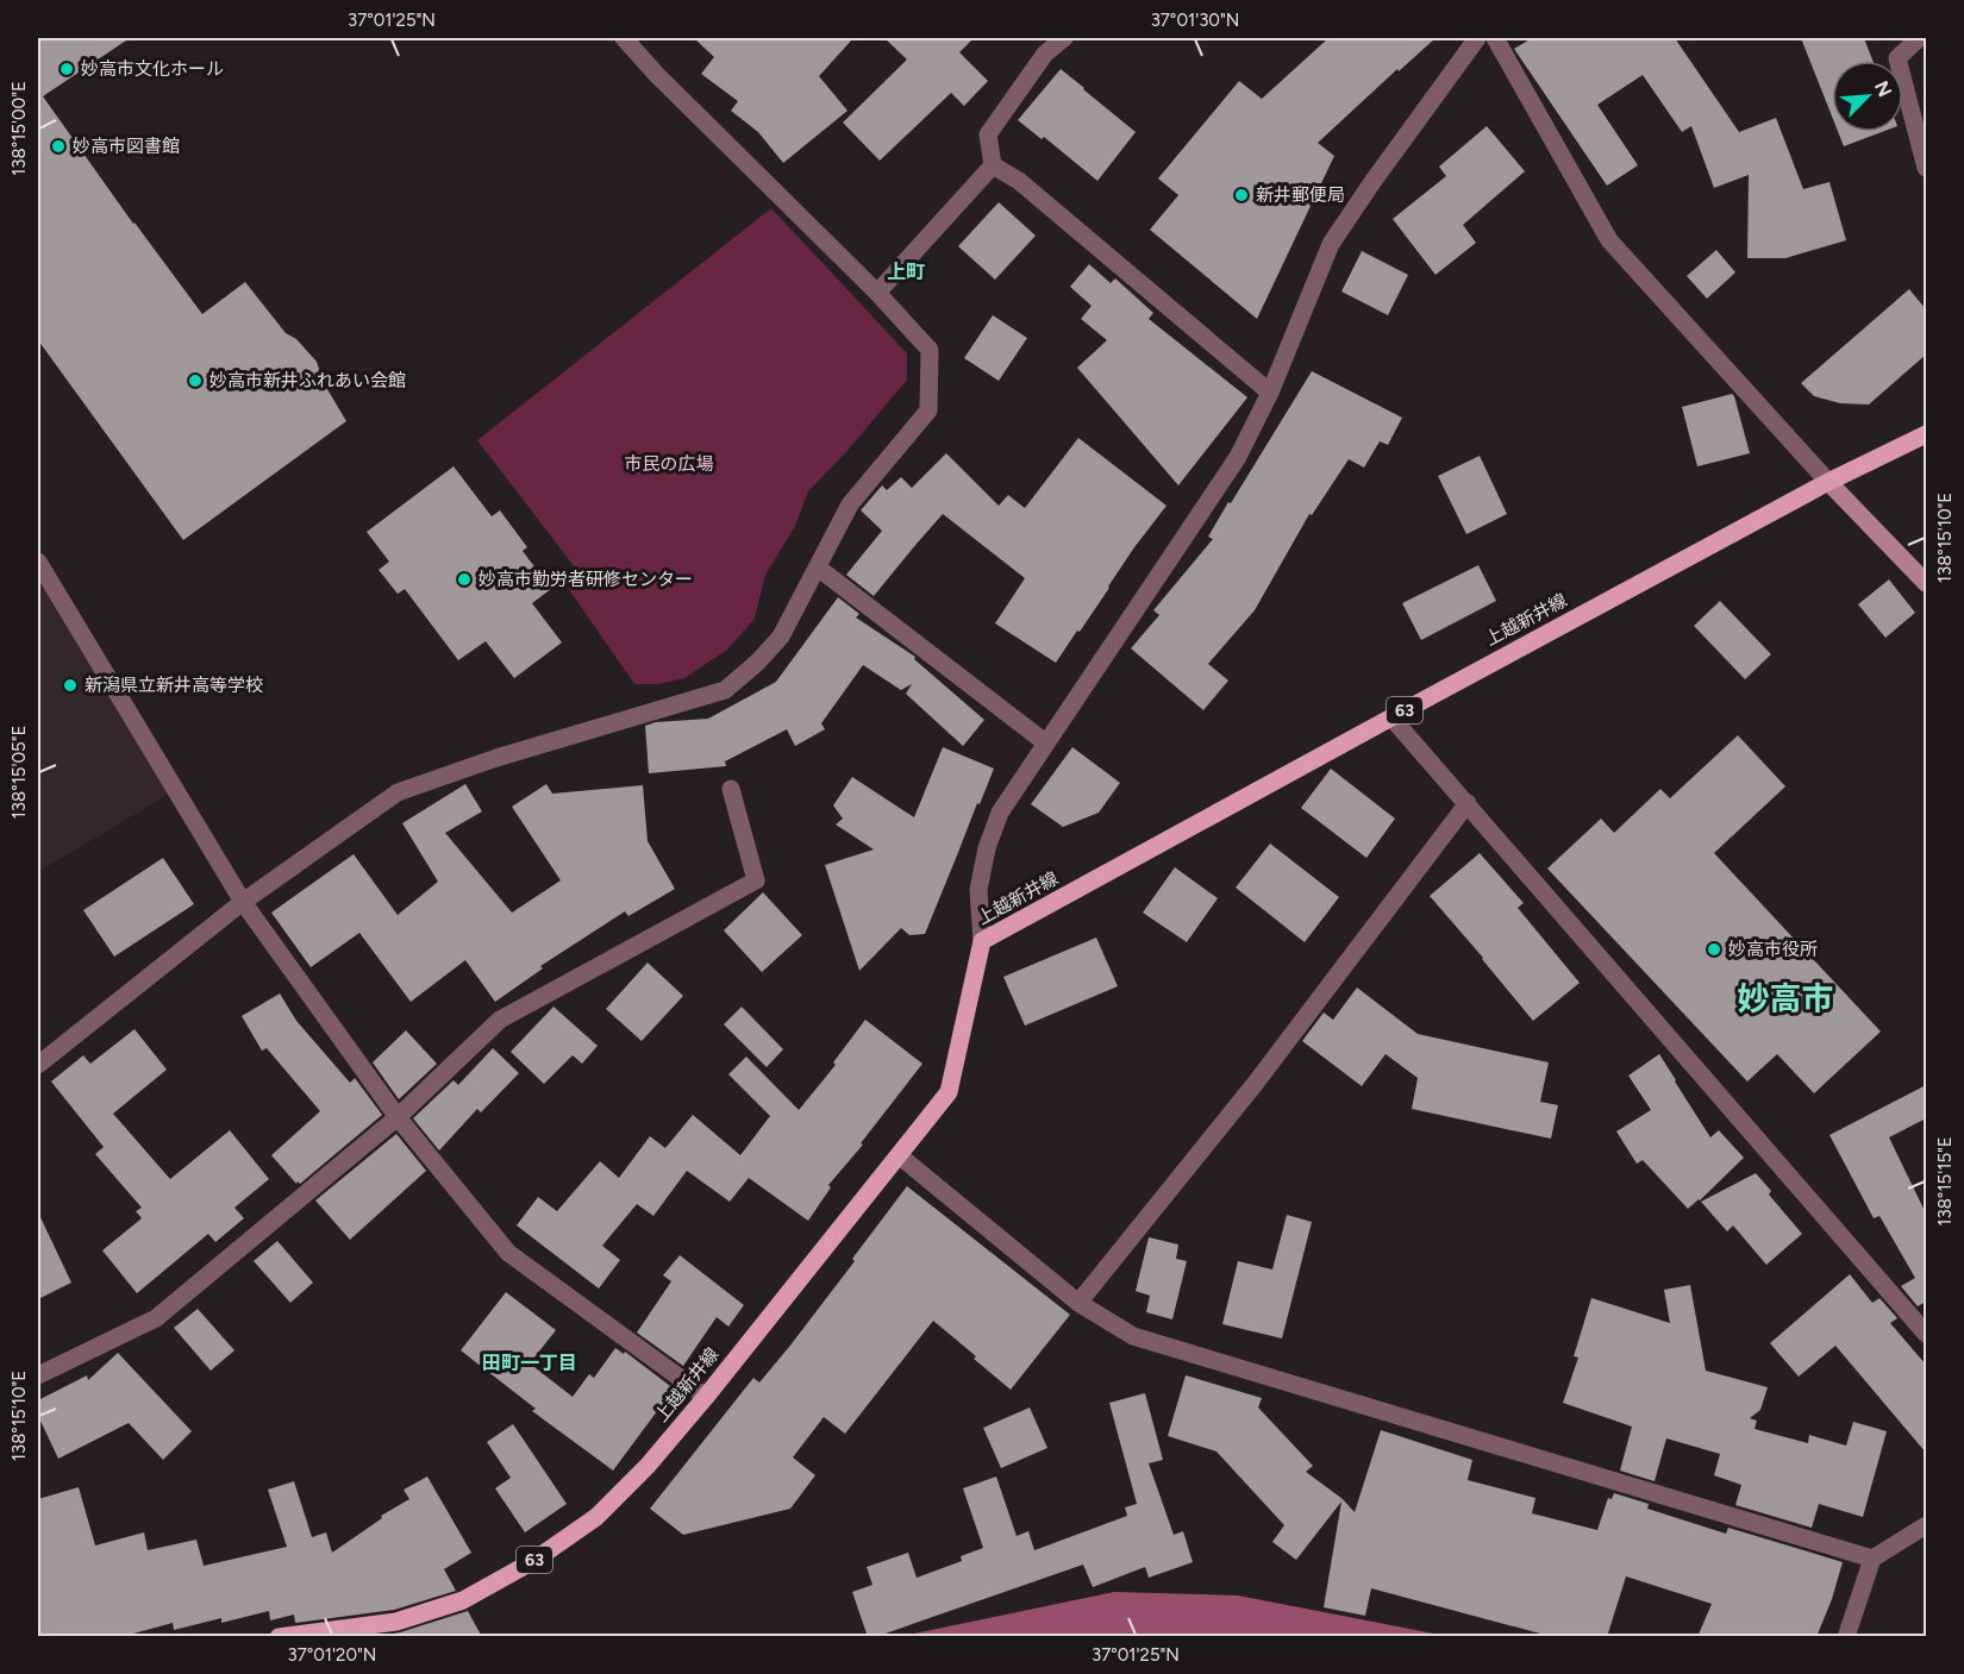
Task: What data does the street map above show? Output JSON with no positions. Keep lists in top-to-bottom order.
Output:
{
  "streets": {
    "main road": ["上越新井線", "63"]
  },
  "crossings": [
    ["上越新井線", "63"]
  ],
  "districts": ["上町", "妙高市", "田町一丁目"],
  "parks": ["市民の広場"],
  "places": [
    "妙高市文化ホール",
    "妙高市図書館",
    "新井郵便局",
    "妙高市新井ふれあい会館",
    "妙高市勤労者研修センター",
    "新潟県立新井高等学校",
    "妙高市役所"
  ],
  "north": "top right",
  "coordinates": [
    "37°01'25\"N",
    "37°01'30\"N",
    "138°15'00\"E",
    "138°15'10\"E",
    "138°15'05\"E",
    "138°15'15\"E",
    "37°01'20\"N"
  ]
}
